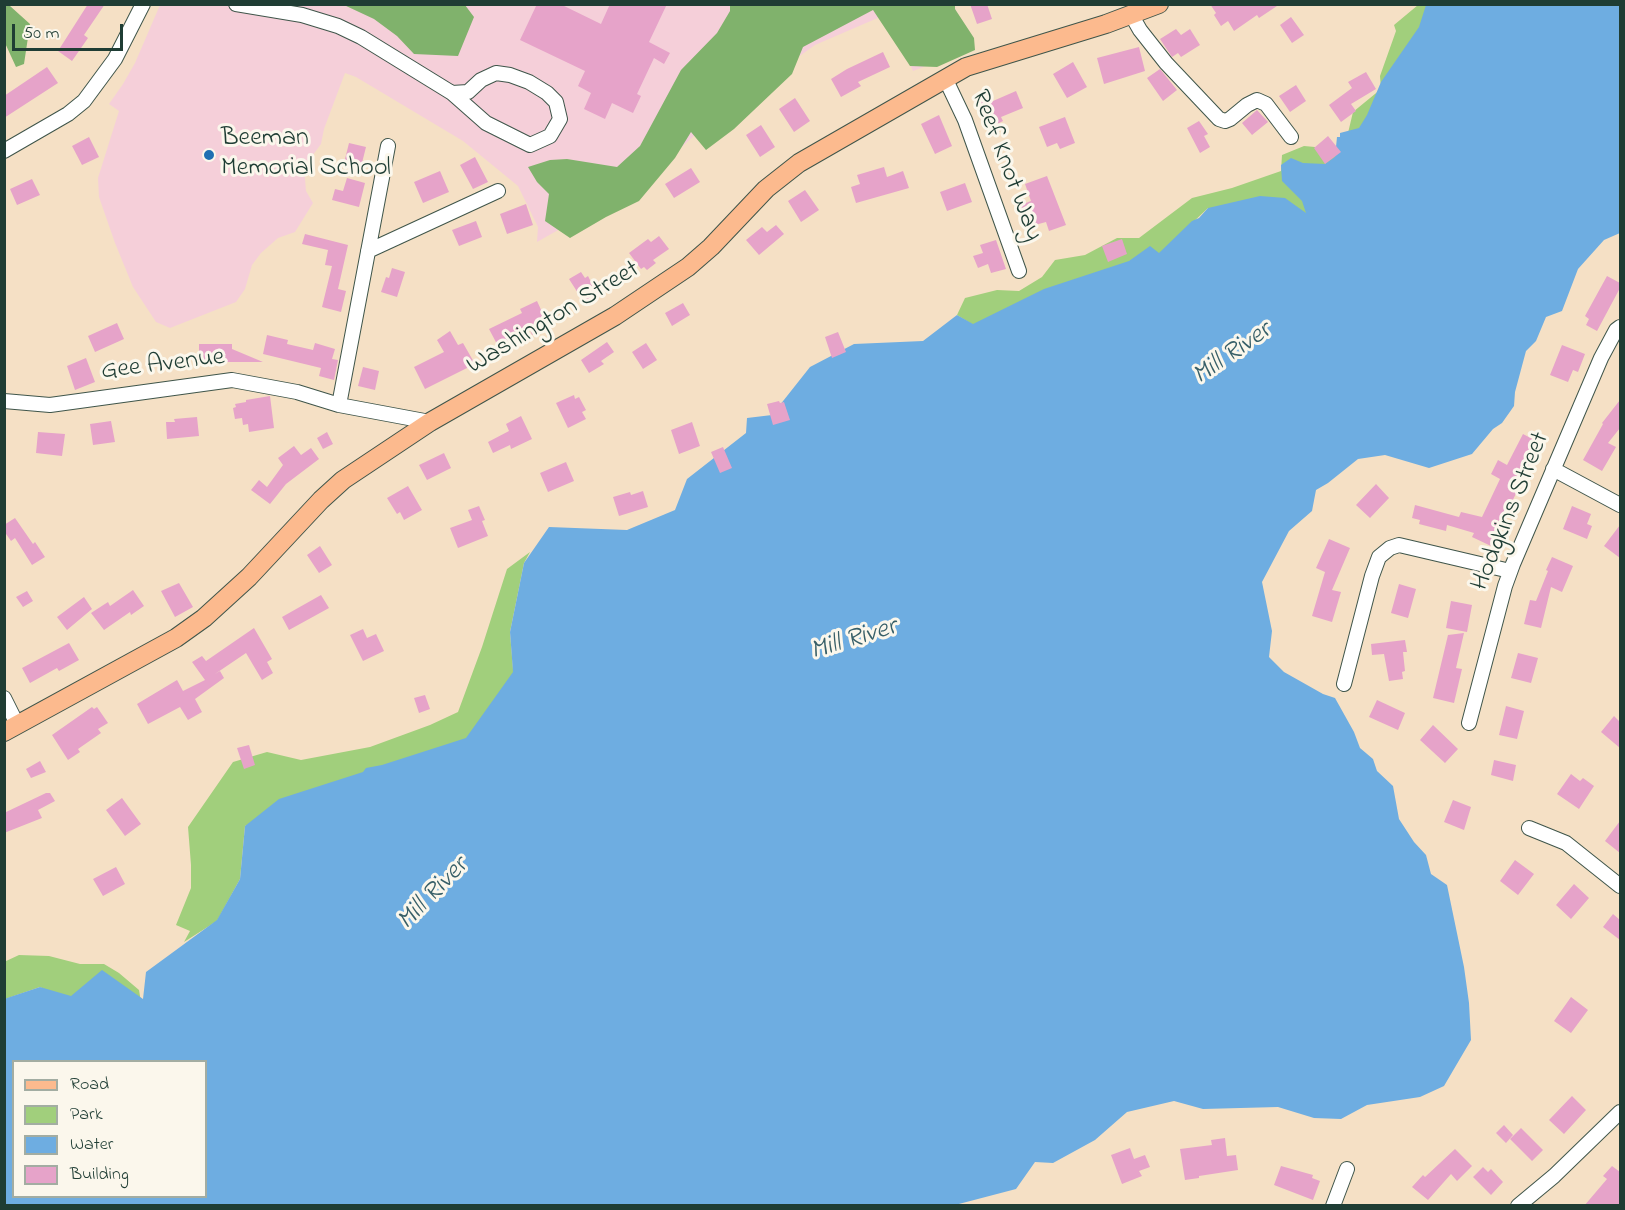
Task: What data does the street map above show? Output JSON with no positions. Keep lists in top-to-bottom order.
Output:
{
  "streets": {
    "main road": ["Washington Street"],
    "street": ["Reef Knot Way", "Gee Avenue", "Hodgkins Street"]
  },
  "crossings": [
    ["Reef Knot Way", "Washington Street"],
    ["Washington Street", "Gee Avenue"]
  ],
  "water": ["Mill River"],
  "places": ["Beeman Memorial School"],
  "legend": [
    "Road",
    "Park",
    "Water",
    "Building"
  ],
  "scale_bar": "50 m"
}
